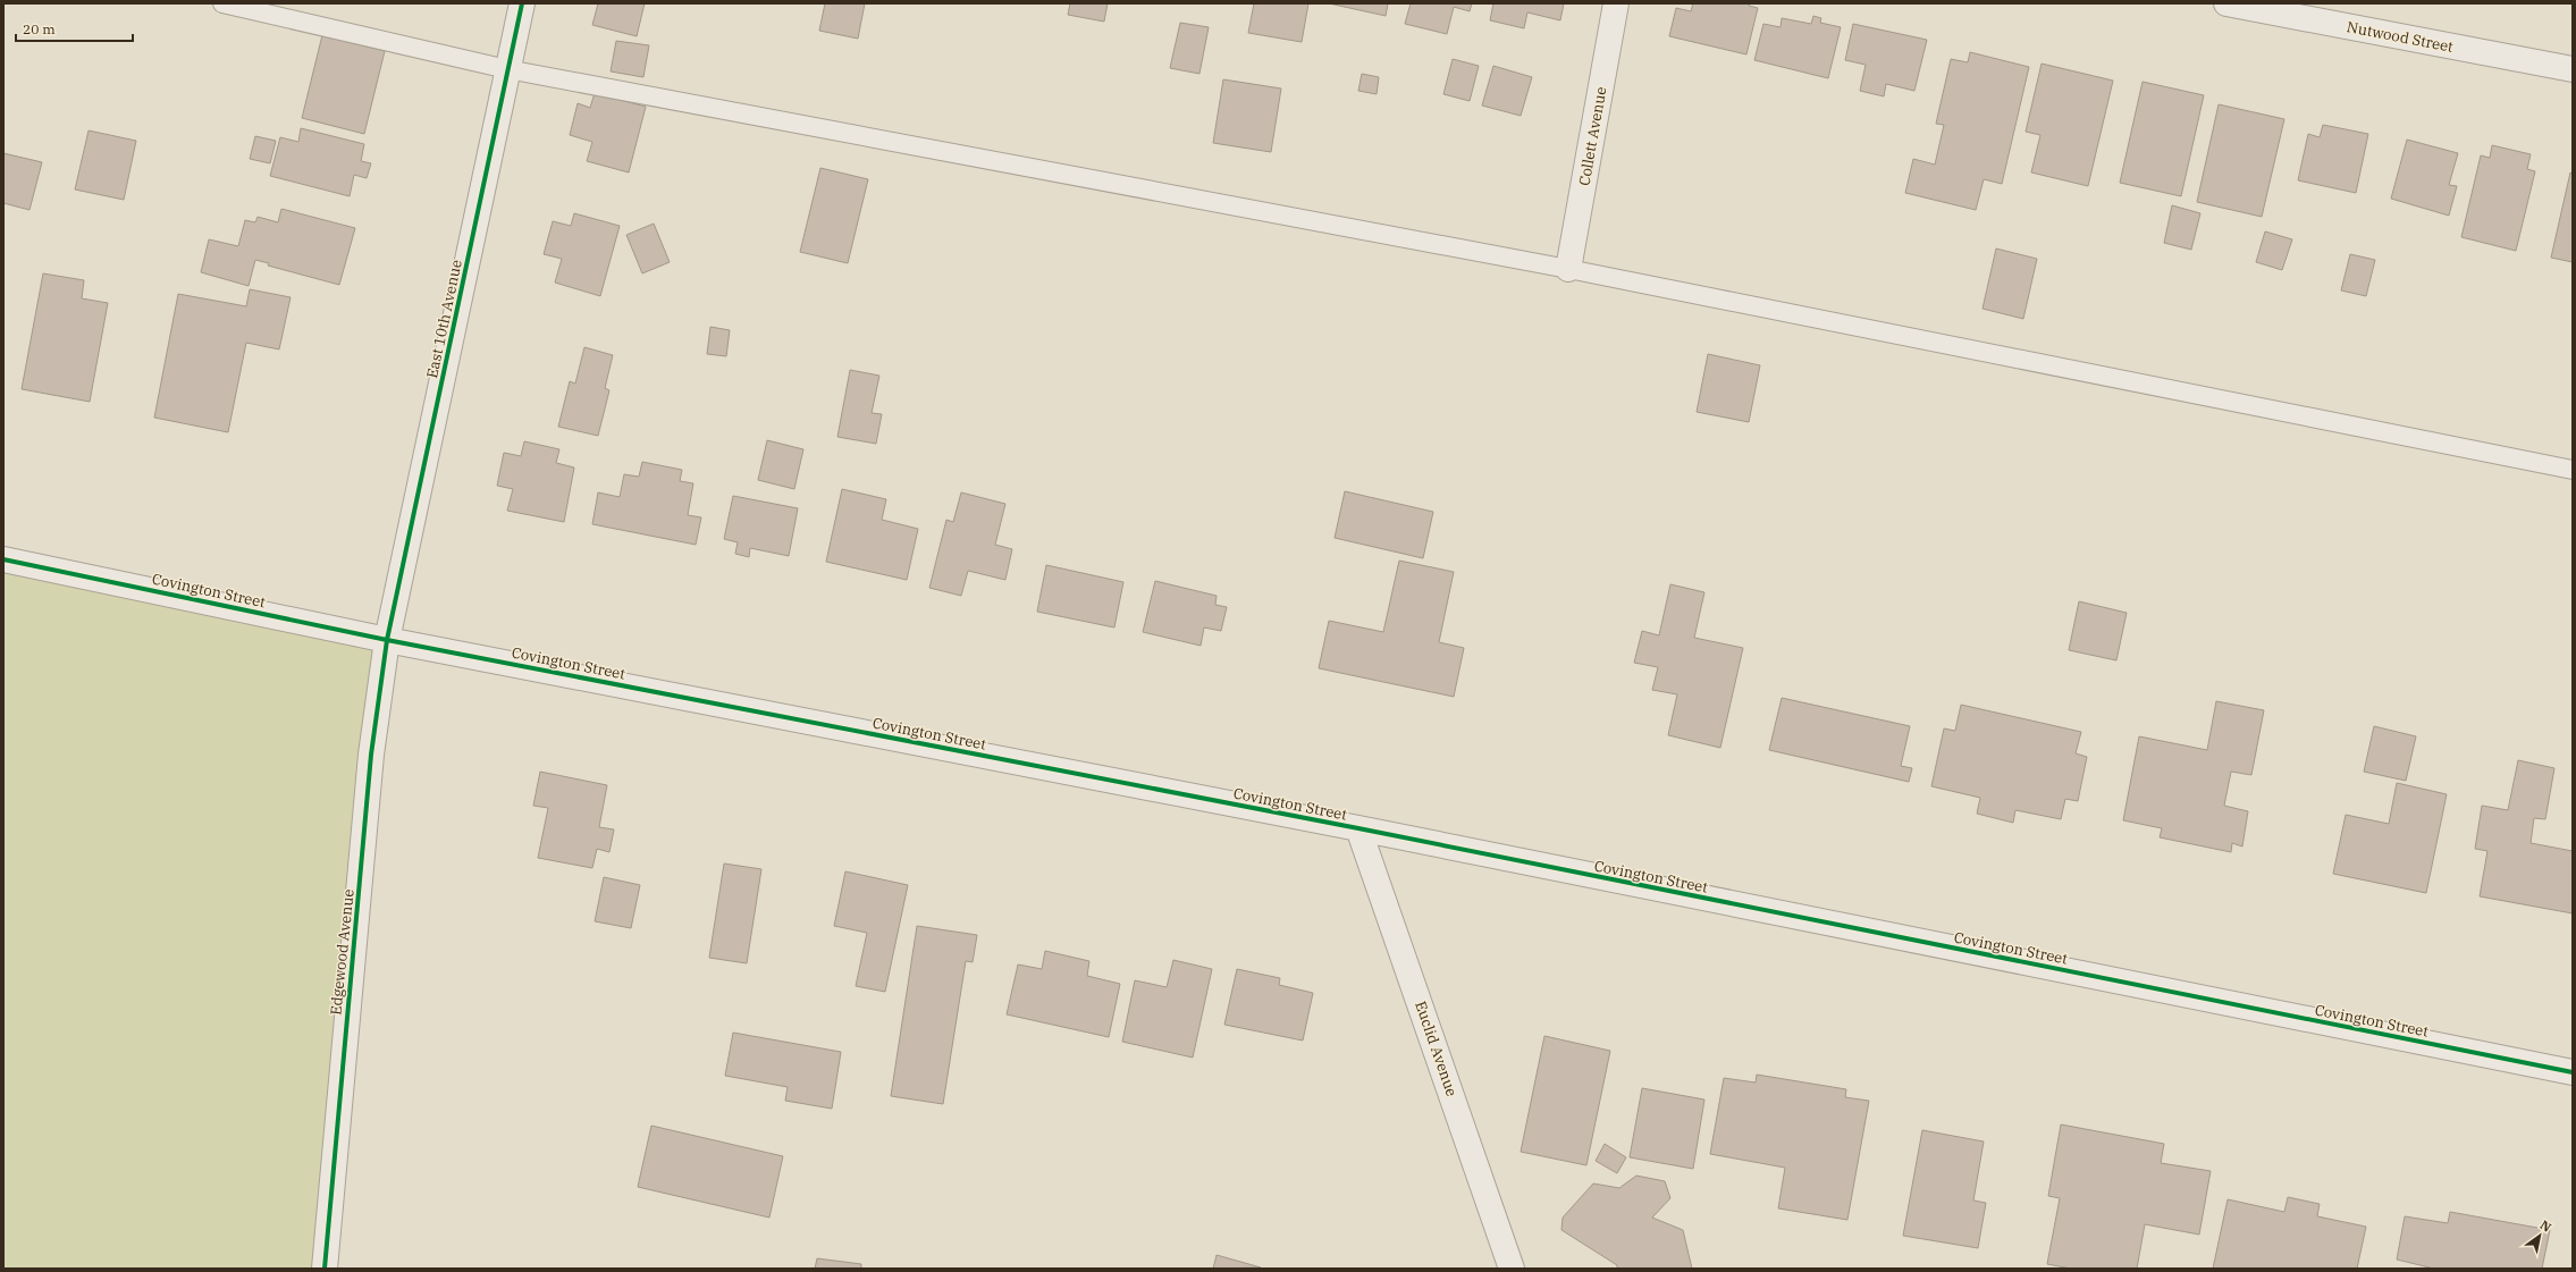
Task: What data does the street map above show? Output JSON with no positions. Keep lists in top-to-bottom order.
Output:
{
  "streets": {
    "street": [
      "Nutwood Street",
      "Collett Avenue",
      "East 10th Avenue",
      "Covington Street",
      "Edgewood Avenue",
      "Euclid Avenue"
    ]
  },
  "crossings": [
    ["East 10th Avenue", "Covington Street"],
    ["East 10th Avenue", "Edgewood Avenue"],
    ["Covington Street", "Edgewood Avenue"],
    ["Covington Street", "Euclid Avenue"]
  ],
  "scale_bar": "20 m",
  "north": "top right"
}
